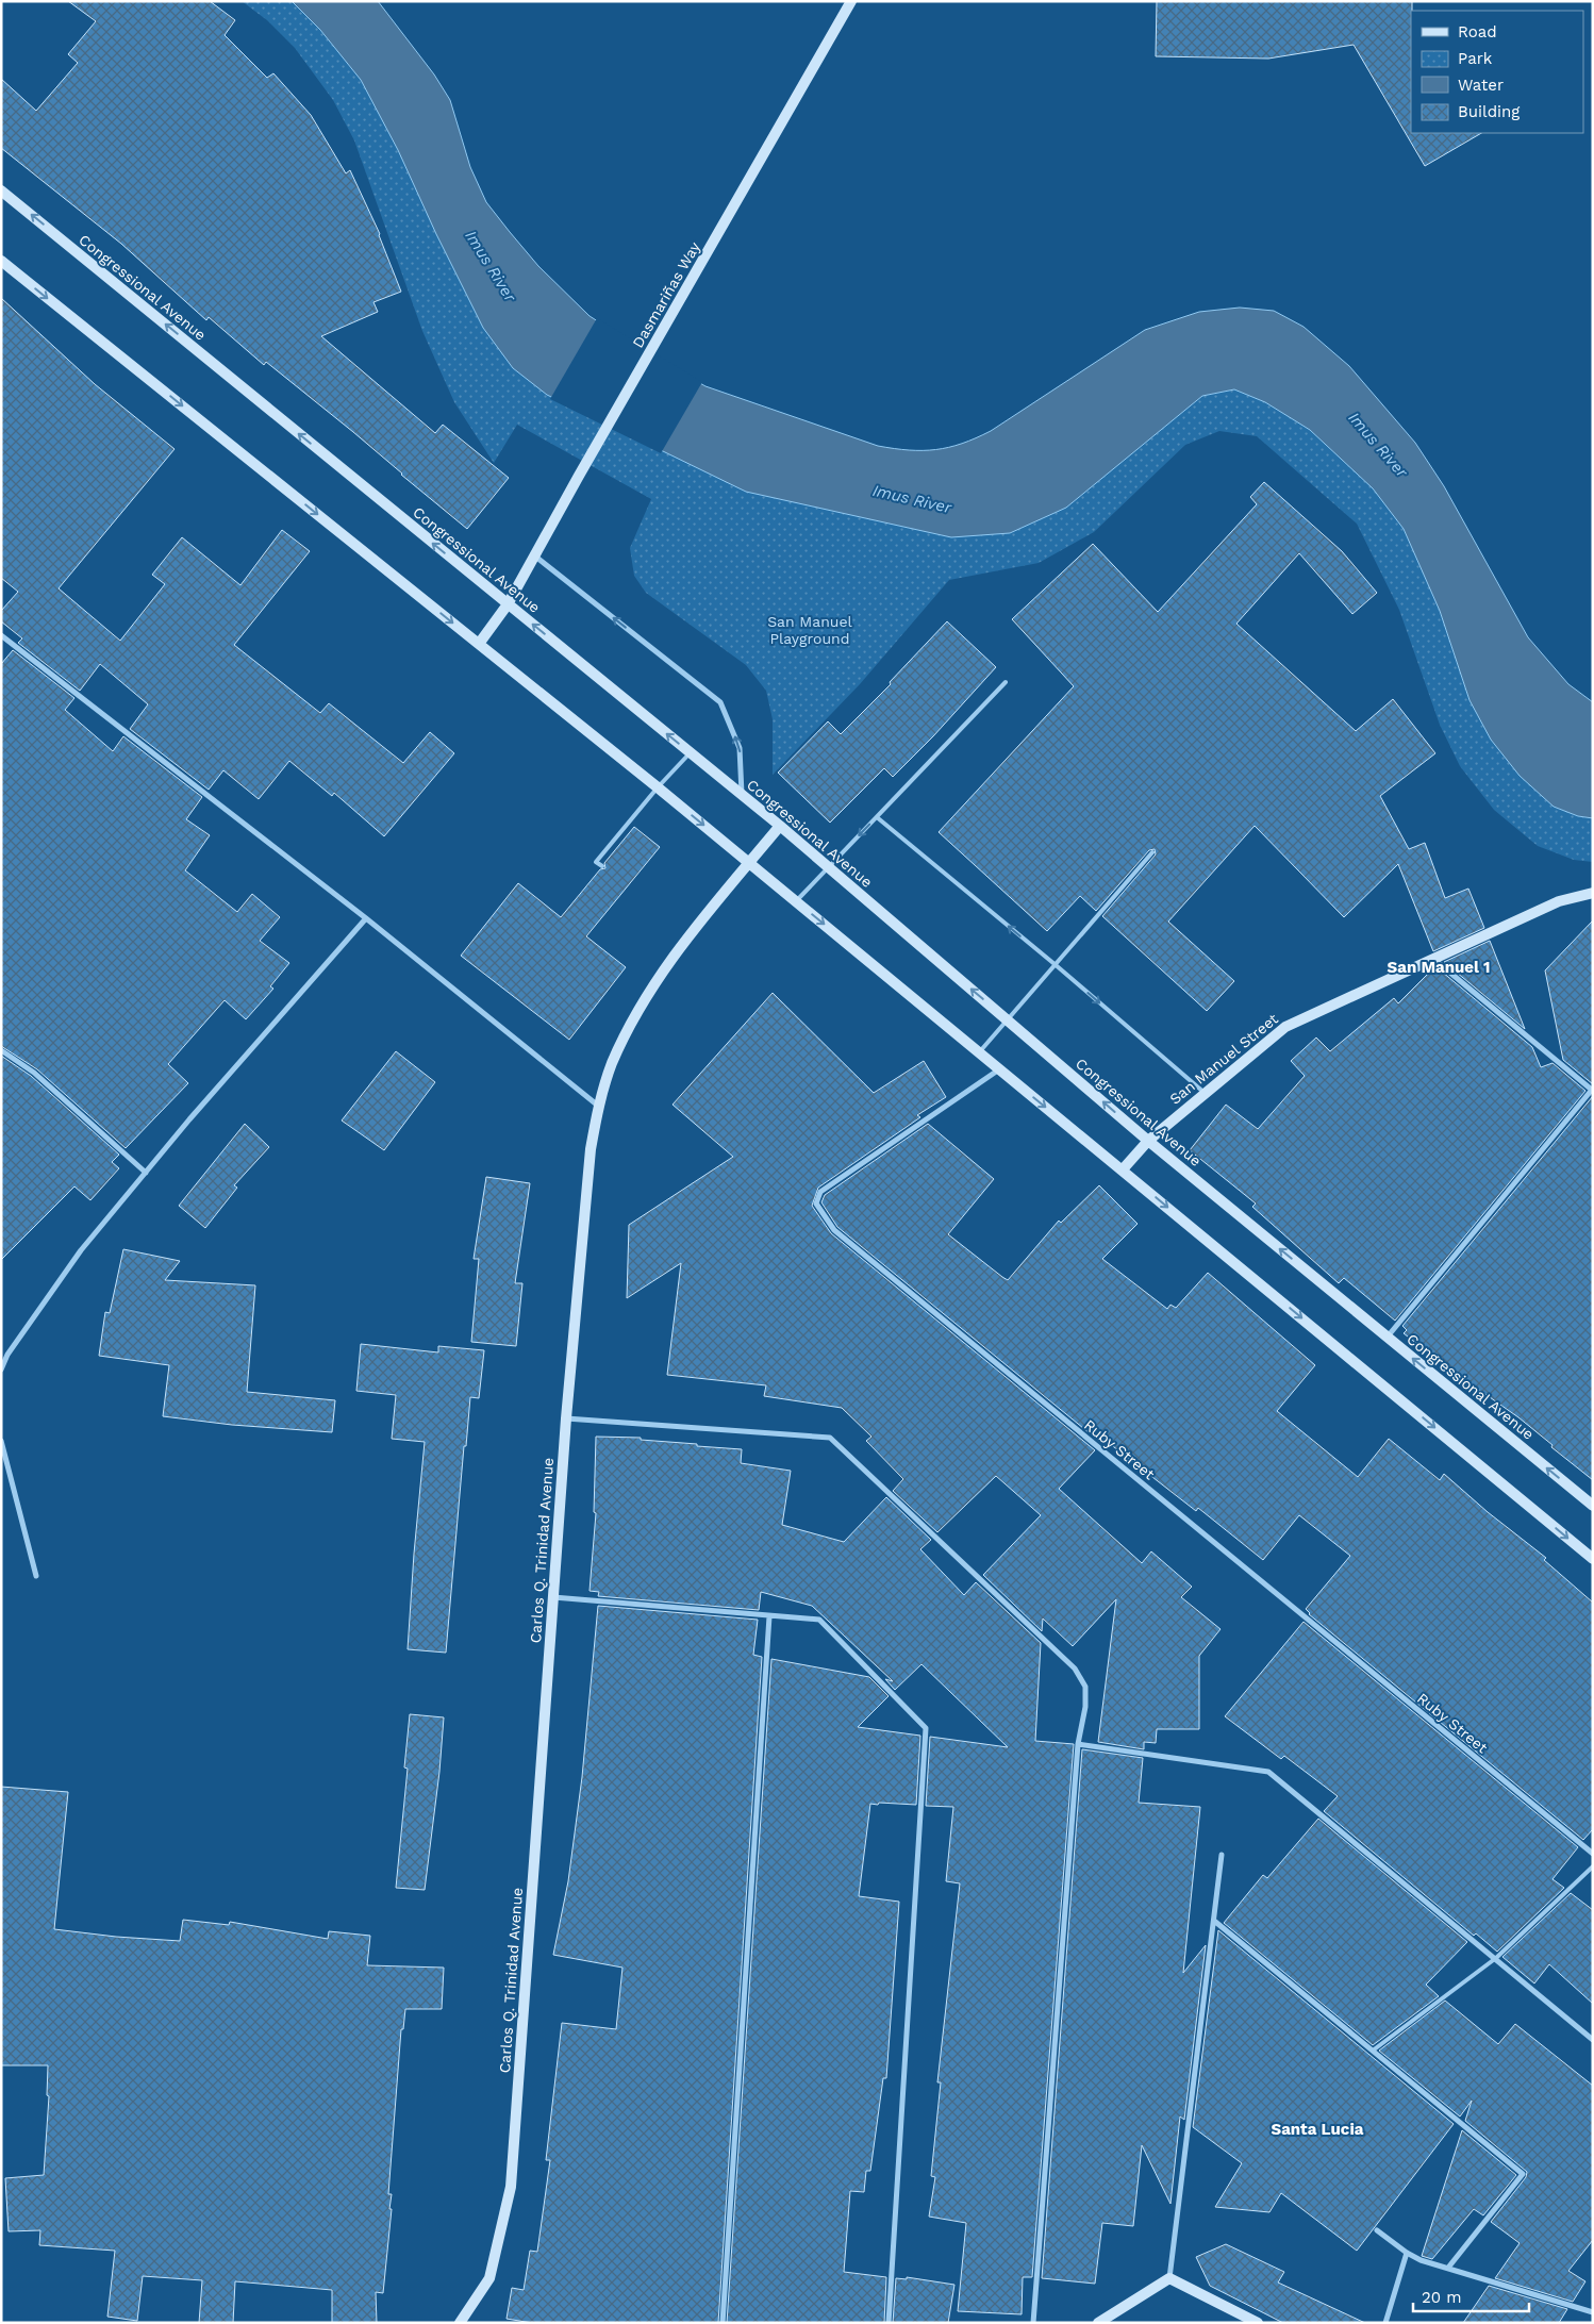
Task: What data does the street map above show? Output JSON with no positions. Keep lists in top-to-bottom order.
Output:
{
  "streets": {
    "main road": [
      "Congressional Avenue",
      "Dasmariñas Way",
      "San Manuel Street",
      "Carlos Q. Trinidad Avenue"
    ],
    "street": ["Ruby Street"]
  },
  "crossings": [
    ["Congressional Avenue", "Dasmariñas Way"],
    ["Congressional Avenue", "San Manuel Street"],
    ["Congressional Avenue", "Carlos Q. Trinidad Avenue"]
  ],
  "districts": ["San Manuel 1", "Santa Lucia"],
  "water": ["Imus River"],
  "parks": ["San Manuel Playground"],
  "legend": [
    "Road",
    "Park",
    "Water",
    "Building"
  ],
  "scale_bar": "20 m"
}
